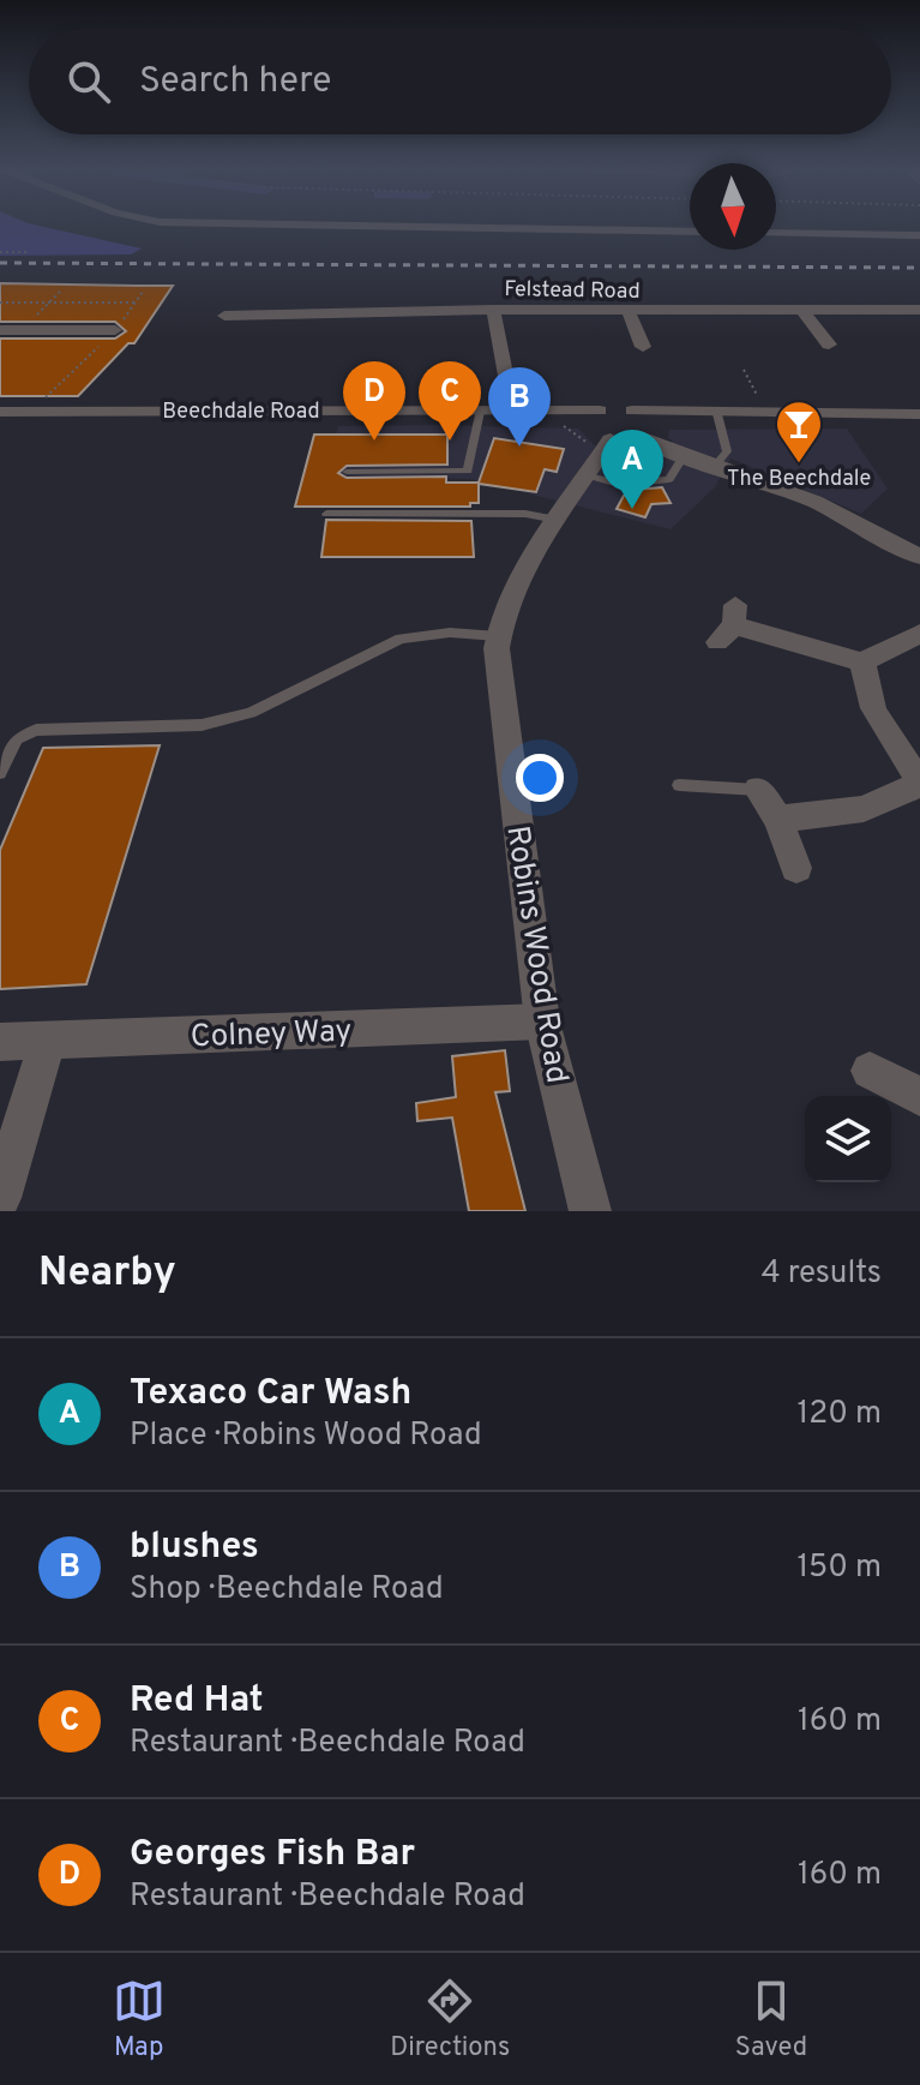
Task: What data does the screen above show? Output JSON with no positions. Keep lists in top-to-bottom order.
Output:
{
  "streets": {
    "street": [
      "Felstead Road",
      "Beechdale Road",
      "Robins Wood Road",
      "Colney Way"
    ]
  },
  "crossings": [
    ["Robins Wood Road", "Colney Way"]
  ],
  "places": {
    "bar": ["The Beechdale"]
  },
  "north": "bottom",
  "page": {
    "search": "Search here",
    "pins": [
      "C",
      "D",
      "B",
      "A"
    ],
    "heading": ["Nearby", "4 results"],
    "list": [
      {
        "mark": "A",
        "name": "Texaco Car Wash",
        "note": "Place · Robins Wood Road",
        "value": "120 m"
      },
      {
        "mark": "B",
        "name": "blushes",
        "note": "Shop · Beechdale Road",
        "value": "150 m"
      },
      {
        "mark": "C",
        "name": "Red Hat",
        "note": "Restaurant · Beechdale Road",
        "value": "160 m"
      },
      {
        "mark": "D",
        "name": "Georges Fish Bar",
        "note": "Restaurant · Beechdale Road",
        "value": "160 m"
      }
    ],
    "nav": ["Map", "Directions", "Saved"]
  }
}
